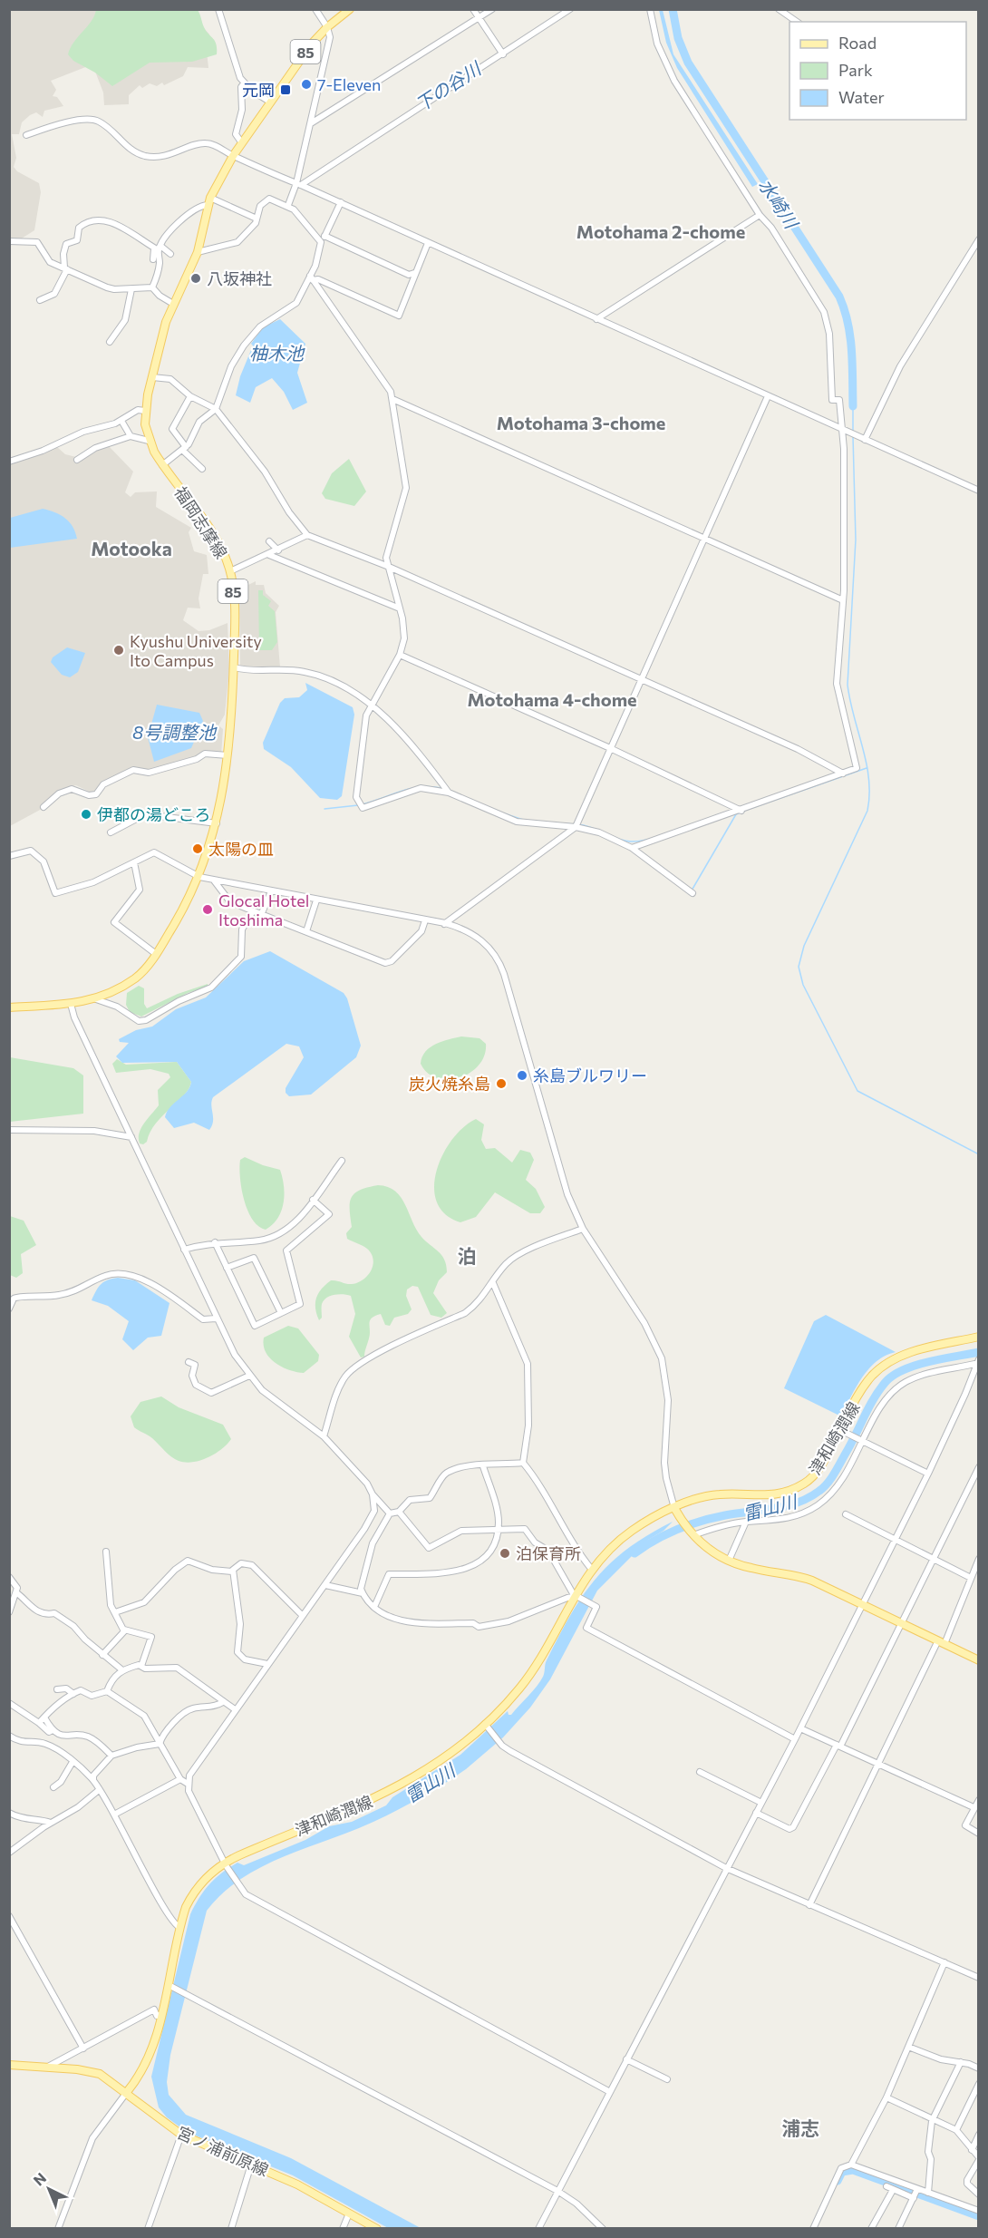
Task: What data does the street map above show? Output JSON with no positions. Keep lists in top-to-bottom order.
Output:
{
  "streets": {
    "main road": [
      "85",
      "福岡志摩線",
      "津和崎潤線",
      "宮ノ浦前原線"
    ]
  },
  "crossings": [
    ["津和崎潤線", "宮ノ浦前原線"]
  ],
  "districts": [
    "Motohama 2-chome",
    "Motohama 3-chome",
    "Motooka",
    "Motohama 4-chome",
    "泊",
    "浦志"
  ],
  "water": [
    "下の谷川",
    "水崎川",
    "柚木池",
    "8号調整池",
    "雷山川"
  ],
  "places": {
    "other": [
      "7-Eleven",
      "八坂神社",
      "Kyushu University Ito Campus",
      "伊都の湯どころ",
      "太陽の皿",
      "Glocal Hotel Itoshima",
      "糸島ブルワリー",
      "炭火焼糸島",
      "泊保育所"
    ],
    "transit": ["元岡"]
  },
  "legend": ["Road", "Park", "Water"],
  "north": "top left"
}
